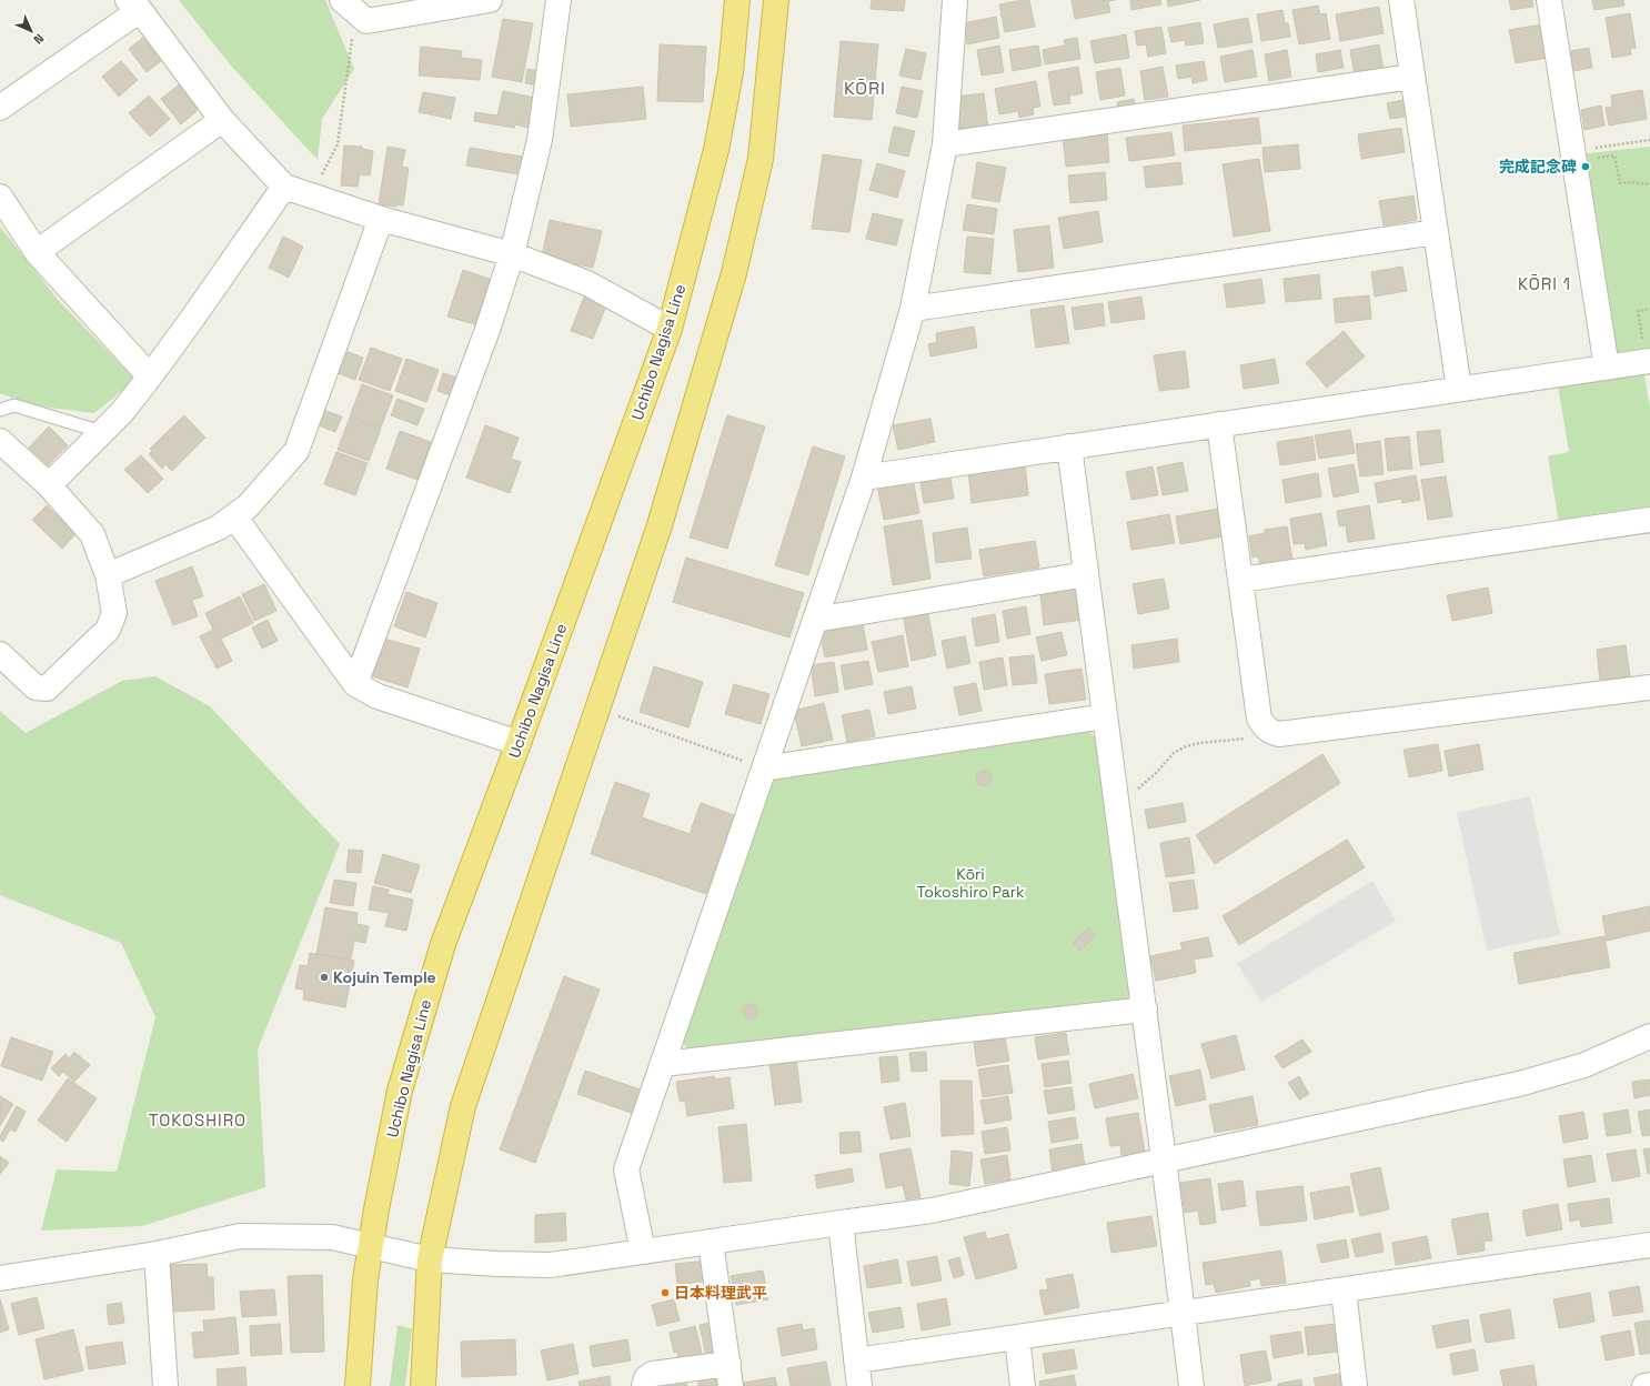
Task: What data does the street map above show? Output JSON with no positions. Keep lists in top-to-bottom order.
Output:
{
  "streets": {
    "highway": ["Uchibo Nagisa Line"]
  },
  "districts": ["KŌRI", "KŌRI 1", "TOKOSHIRO"],
  "parks": ["Kōri Tokoshiro Park"],
  "places": ["完成記念碑", "Kojuin Temple", "日本料理武平"],
  "north": "bottom right"
}
